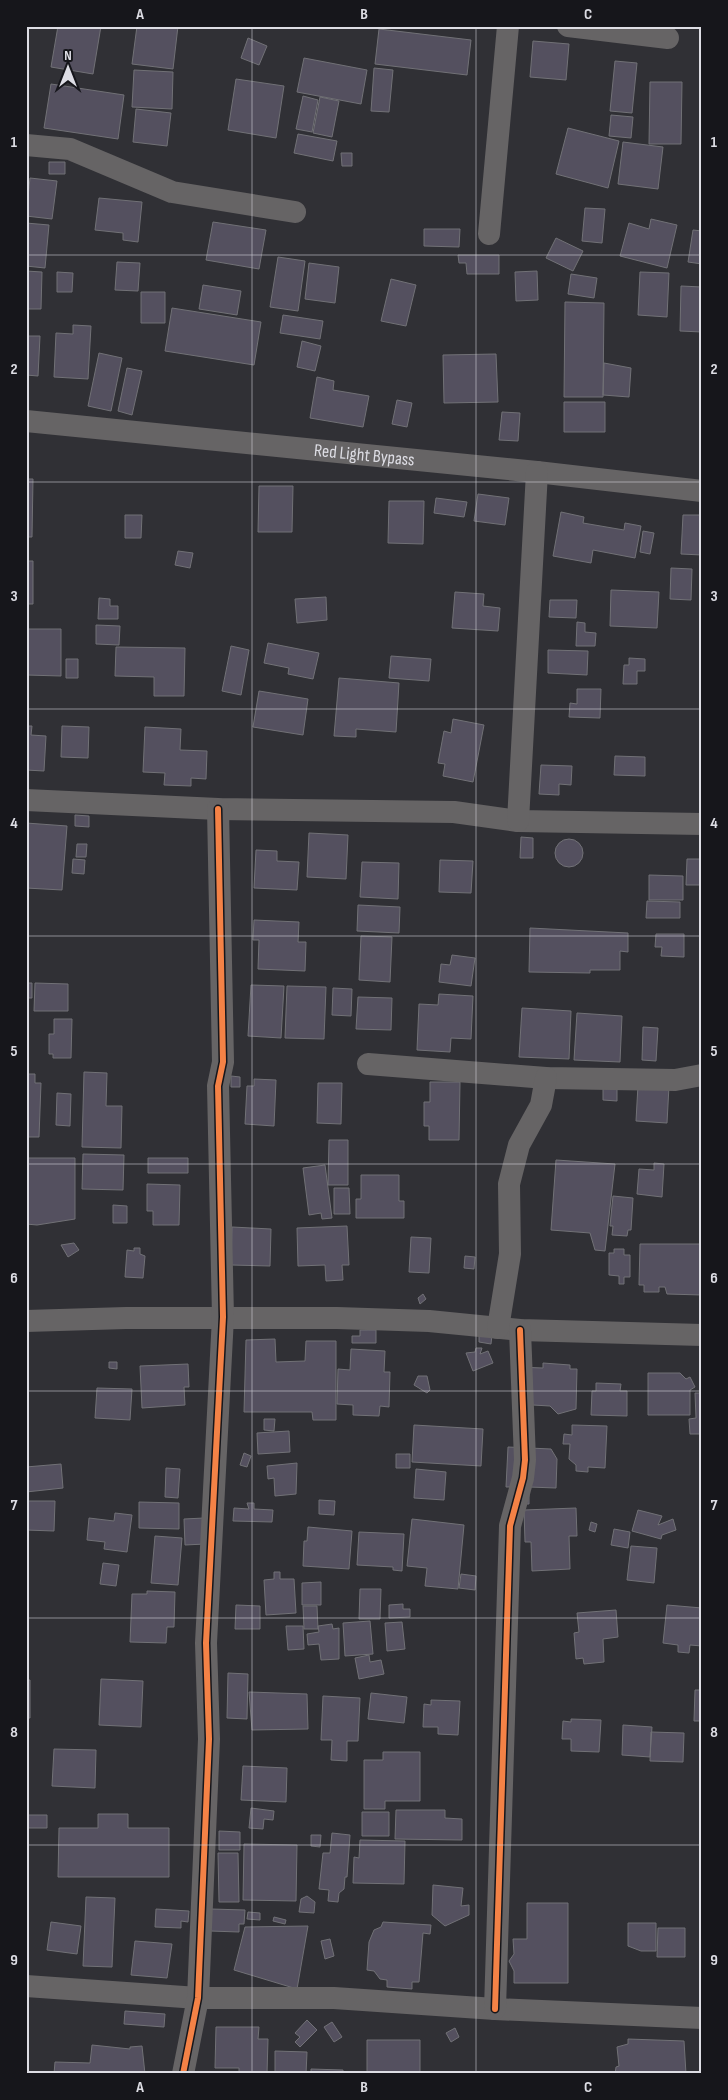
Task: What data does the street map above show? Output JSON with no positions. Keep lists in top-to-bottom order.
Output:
{
  "streets": {
    "street": ["Red Light Bypass"]
  },
  "north": "top",
  "grid": {
    "columns": ["A", "B", "C"],
    "rows": [
      "1",
      "2",
      "3",
      "4",
      "5",
      "6",
      "7",
      "8",
      "9"
    ]
  }
}
